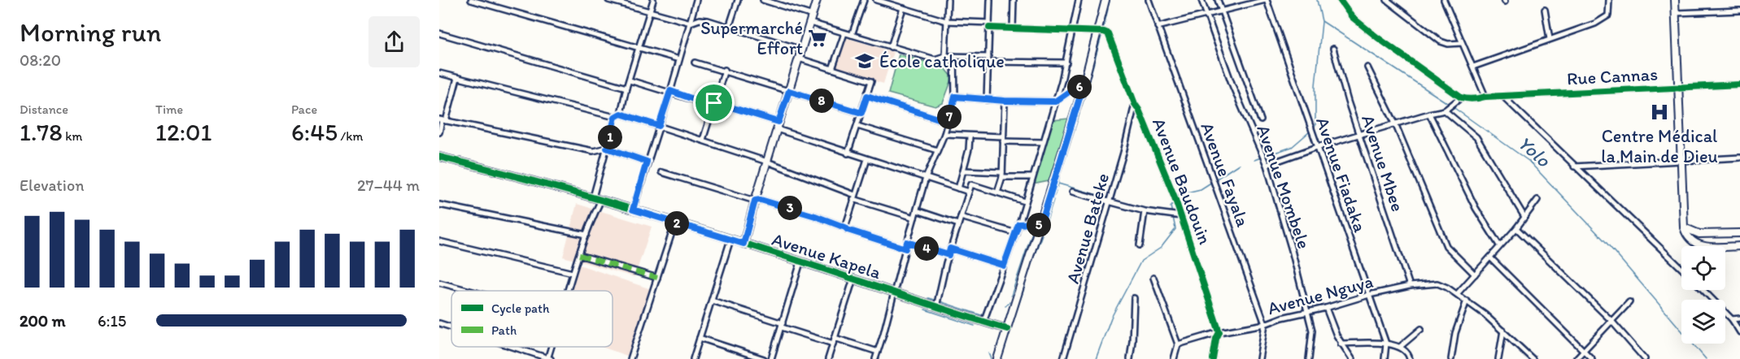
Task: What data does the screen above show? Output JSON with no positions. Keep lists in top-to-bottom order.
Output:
{
  "streets": {
    "street": [
      "Rue Cannas",
      "Avenue Mbee",
      "Avenue Fayala",
      "Avenue Fiadaka",
      "Avenue Baudouin",
      "Avenue Mombele",
      "Avenue Bateke",
      "Avenue Kapela",
      "Avenue Nguya"
    ]
  },
  "crossings": [
    ["Avenue Mbee", "Avenue Nguya"],
    ["Avenue Fayala", "Avenue Nguya"],
    ["Avenue Fiadaka", "Avenue Nguya"],
    ["Avenue Baudouin", "Avenue Bateke"],
    ["Avenue Baudouin", "Avenue Nguya"],
    ["Avenue Mombele", "Avenue Nguya"]
  ],
  "water": ["Yolo"],
  "places": {
    "supermarket": ["Supermarché Effort"],
    "school or university": ["École catholique"],
    "hospital": ["Centre Médical la Main de Dieu"]
  },
  "legend": ["Cycle path", "Path"],
  "page": {
    "heading": ["Morning run", "08:20"],
    "pins": [
      "6",
      "8",
      "7",
      "1",
      "3",
      "2",
      "5",
      "4"
    ],
    "stats": [
      ["Distance", "1.78 km"],
      ["Time", "12:01"],
      ["Pace", "6:45 /km"]
    ],
    "chart": ["Elevation", "27–44 m"],
    "list": [
      {
        "name": "200 m",
        "note": "6:15"
      }
    ]
  }
}
